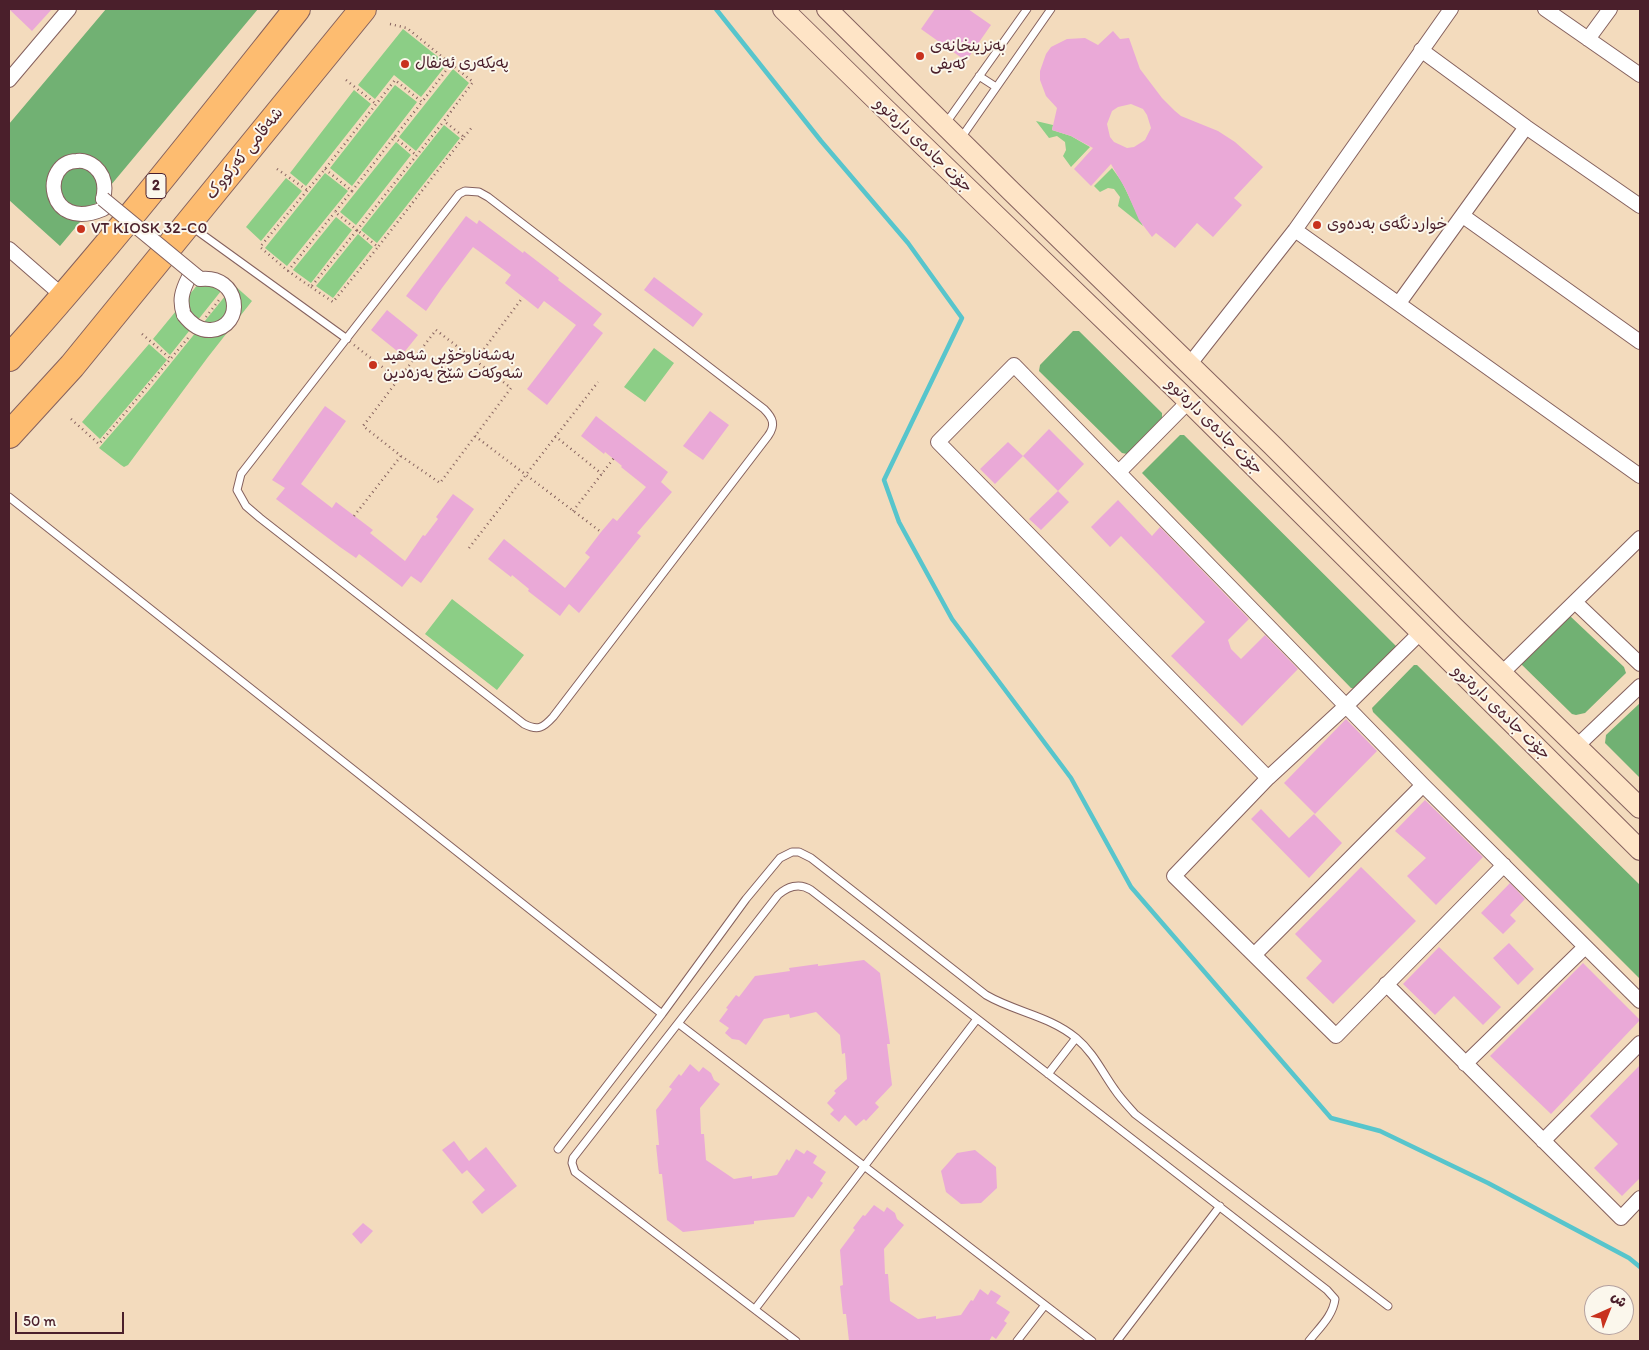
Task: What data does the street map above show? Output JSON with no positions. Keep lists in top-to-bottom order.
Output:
{
  "streets": {
    "highway": ["شەقامی کەرکووک", "2"],
    "main road": ["جۆت جادەی دارەتوو"]
  },
  "places": [
    "بەنزینخانەی کەیفی",
    "پەیکەری ئەنفال",
    "خواردنگەی بەدەوی",
    "VT KIOSK 32-C0",
    "بەشەناوخۆیی شەهید شەوکەت شێخ یەزەدین"
  ],
  "scale_bar": "50 m",
  "north": "top right"
}
